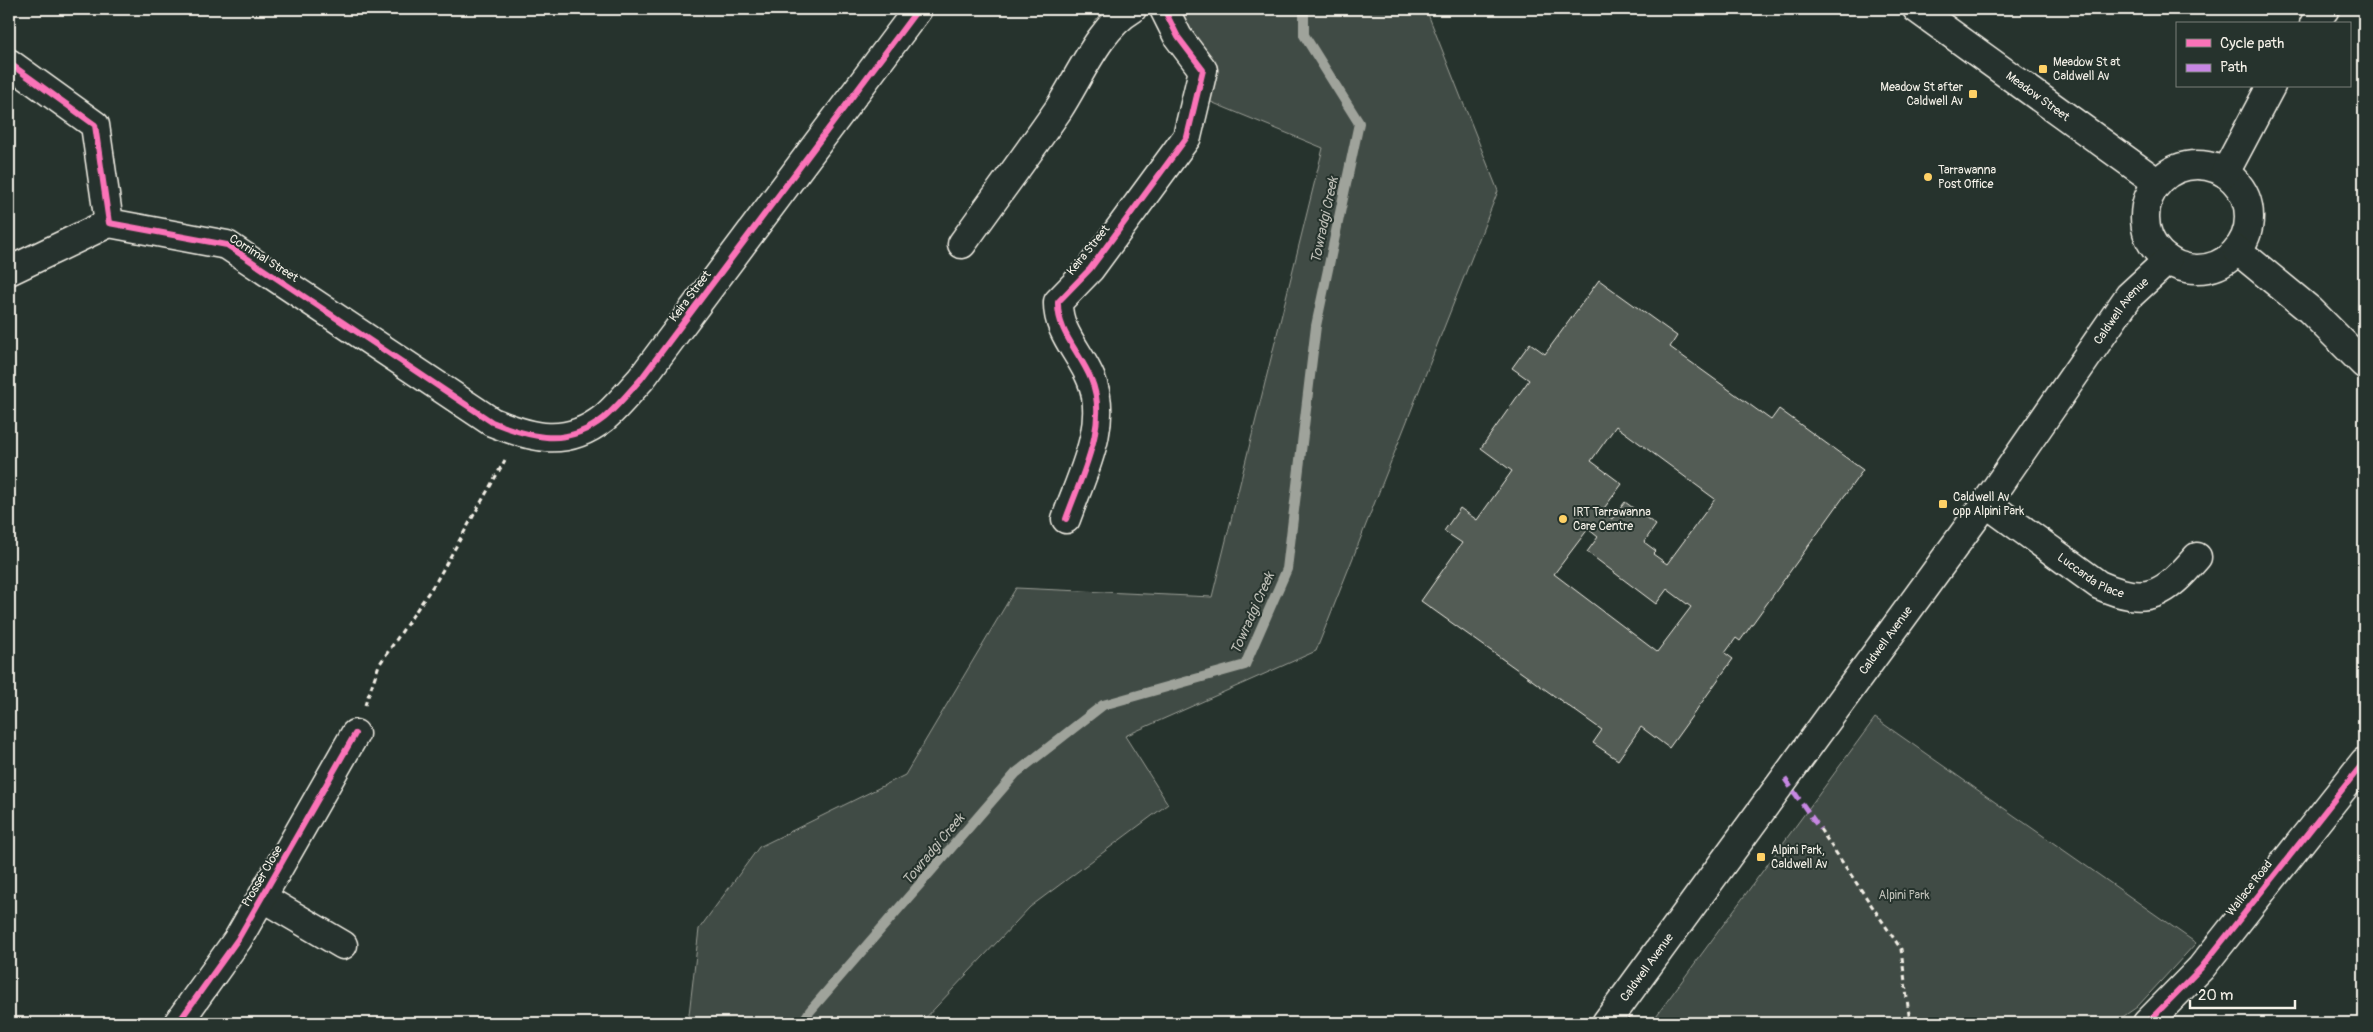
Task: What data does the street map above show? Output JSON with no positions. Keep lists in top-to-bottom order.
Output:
{
  "streets": {
    "street": [
      "Meadow Street",
      "Keira Street",
      "Corrimal Street",
      "Caldwell Avenue",
      "Luccarda Place",
      "Prosser Close",
      "Wallace Road"
    ]
  },
  "crossings": [
    ["Meadow Street", "Caldwell Avenue"],
    ["Keira Street", "Corrimal Street"],
    ["Caldwell Avenue", "Luccarda Place"]
  ],
  "water": ["Towradgi Creek"],
  "parks": ["Alpini Park"],
  "places": {
    "transit": [
      "Meadow St at Caldwell Av",
      "Meadow St after Caldwell Av",
      "Caldwell Av opp Alpini Park",
      "Alpini Park, Caldwell Av"
    ],
    "other": ["Tarrawanna Post Office", "IRT Tarrawanna Care Centre"]
  },
  "legend": ["Cycle path", "Path"],
  "scale_bar": "20 m"
}
